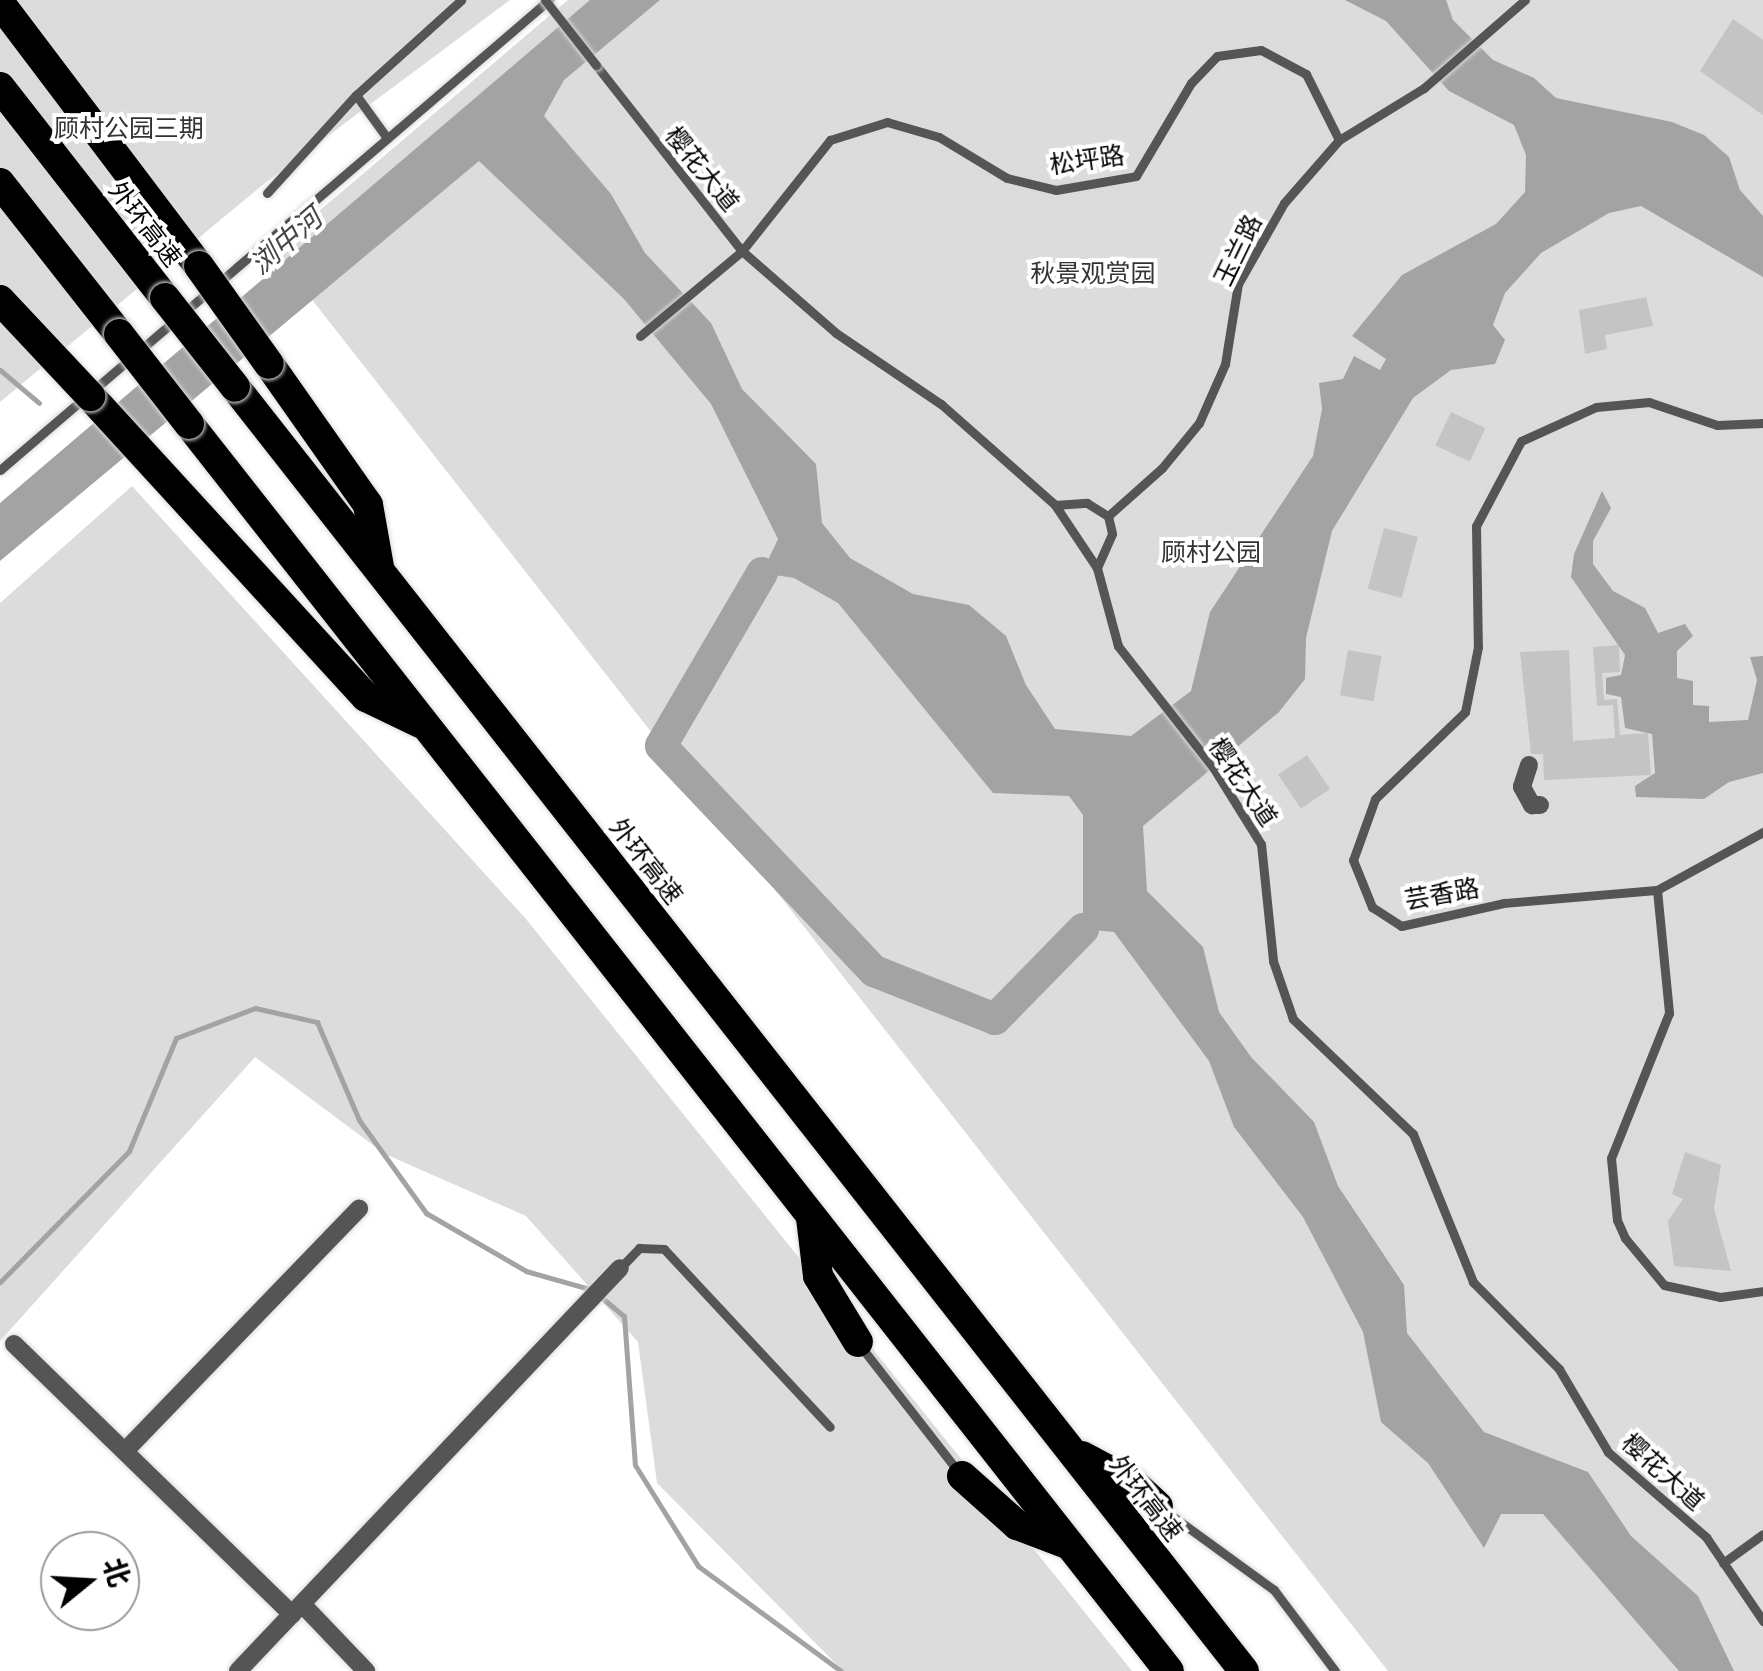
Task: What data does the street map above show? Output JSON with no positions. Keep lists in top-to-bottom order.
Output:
{
  "streets": {
    "highway": ["外环高速"],
    "lane": [
      "松坪路",
      "樱花大道",
      "玉兰路",
      "芸香路"
    ]
  },
  "crossings": [
    ["松坪路", "樱花大道"],
    ["松坪路", "玉兰路"],
    ["樱花大道", "玉兰路"]
  ],
  "water": ["浏中河"],
  "parks": ["顾村公园三期", "秋景观赏园", "顾村公园"],
  "north": "right"
}
